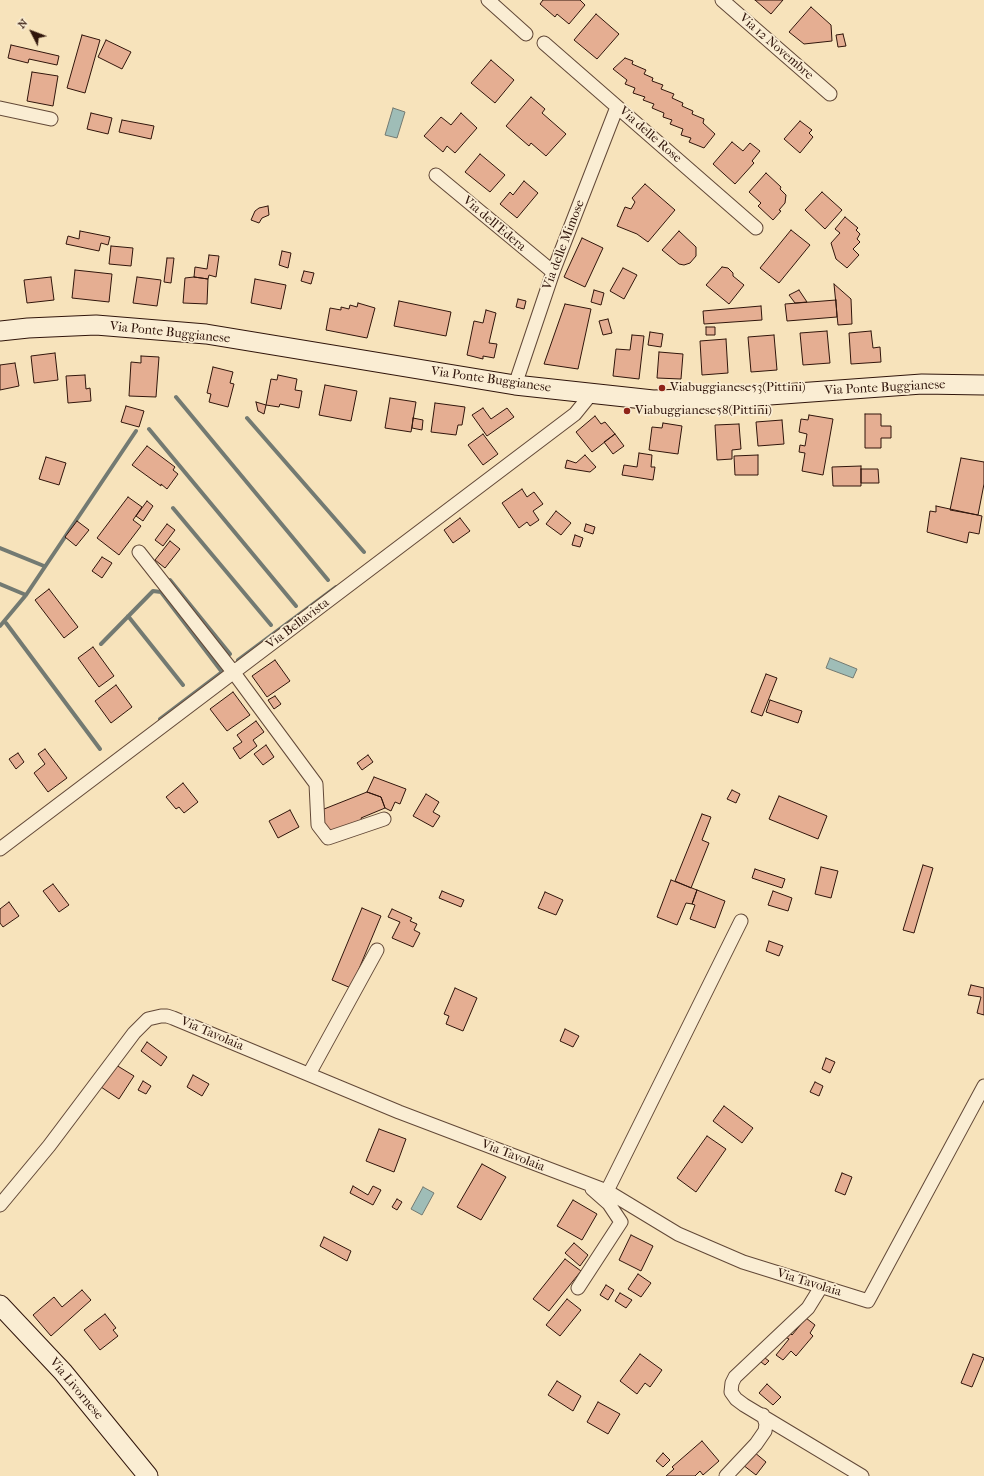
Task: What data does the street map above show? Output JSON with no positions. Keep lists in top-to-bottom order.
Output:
{
  "streets": {
    "main road": ["Via Ponte Buggianese", "Via Livornese"],
    "street": [
      "Via 12 Novembre",
      "Via delle Rose",
      "Via dell'Edera",
      "Via delle Mimose",
      "Via Bellavista",
      "Via Tavolaia"
    ]
  },
  "crossings": [
    ["Via delle Rose", "Via delle Mimose"],
    ["Via dell'Edera", "Via delle Mimose"],
    ["Via delle Mimose", "Via Ponte Buggianese"],
    ["Via Ponte Buggianese", "Via Bellavista"]
  ],
  "places": ["Viabuggianese53(Pittini)", "Viabuggianese58(Pittini)"],
  "north": "top left"
}
